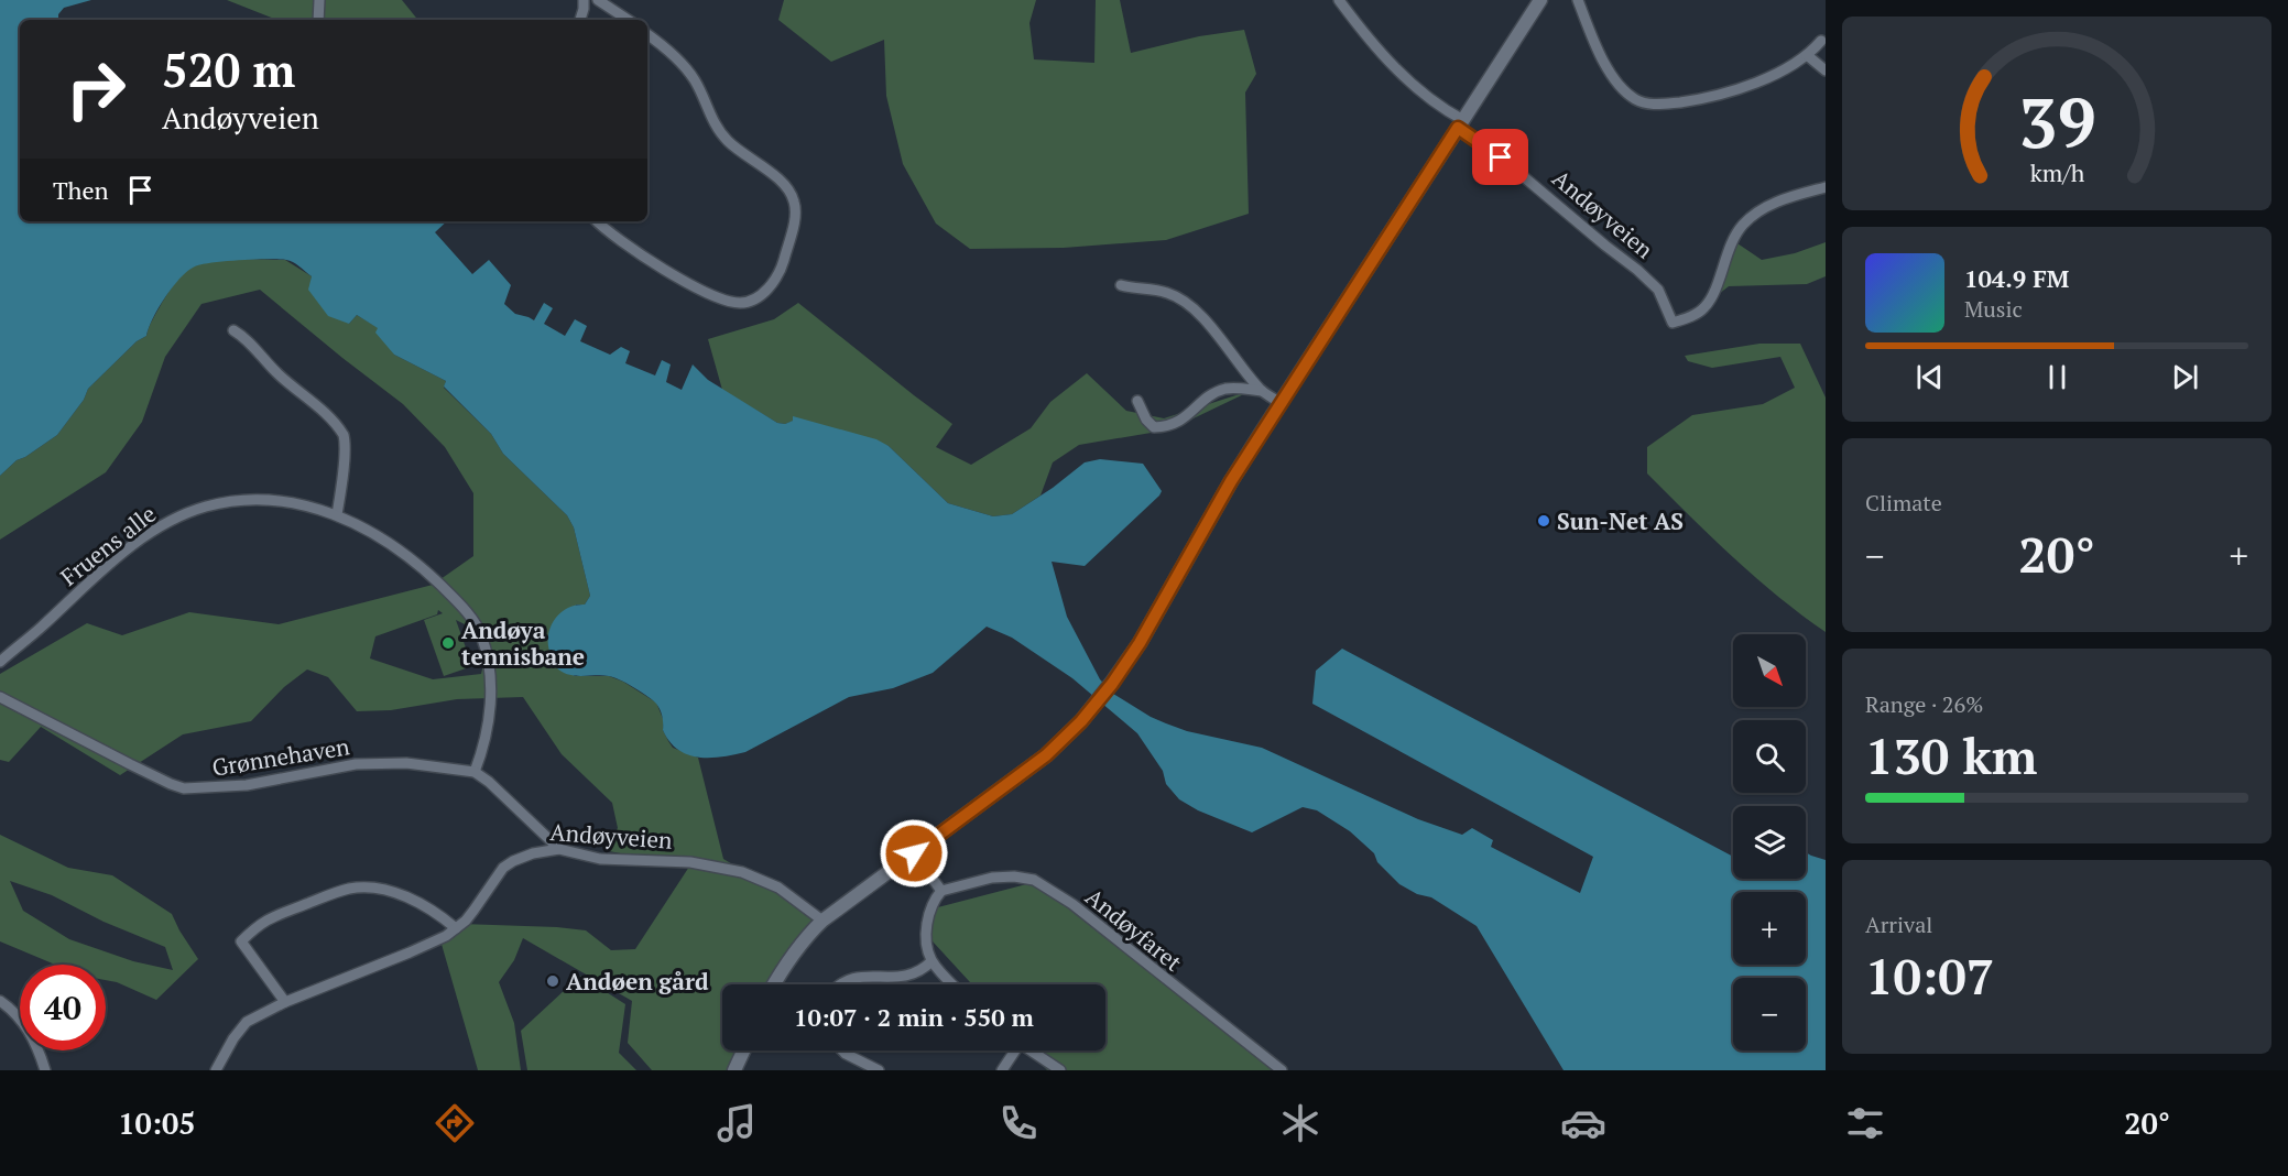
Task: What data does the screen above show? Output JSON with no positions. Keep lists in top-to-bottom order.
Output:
{
  "streets": {
    "street": [
      "Andøyveien",
      "Fruens alle",
      "Grønnehaven",
      "Andøyfaret"
    ]
  },
  "crossings": [
    ["Fruens alle", "Grønnehaven"]
  ],
  "places": ["Sun-Net AS", "Andøya tennisbane", "Andøen gård"],
  "north": "bottom right",
  "page": {
    "turn": ["520 m", "Andøyveien"],
    "then": "Then",
    "song": ["104.9 FM", "Music"],
    "tile": [
      "Climate",
      ["Range · 26%", "130 km"],
      ["Arrival", "10:07"]
    ],
    "heat": ["−", "20°", "+"],
    "map_buttons": ["+", "−"],
    "limit": "40",
    "trip": "10:07 · 2 min · 550 m",
    "tabs": ["10:05", "20°"],
    "gauge": ["39", "km/h"]
  }
}
